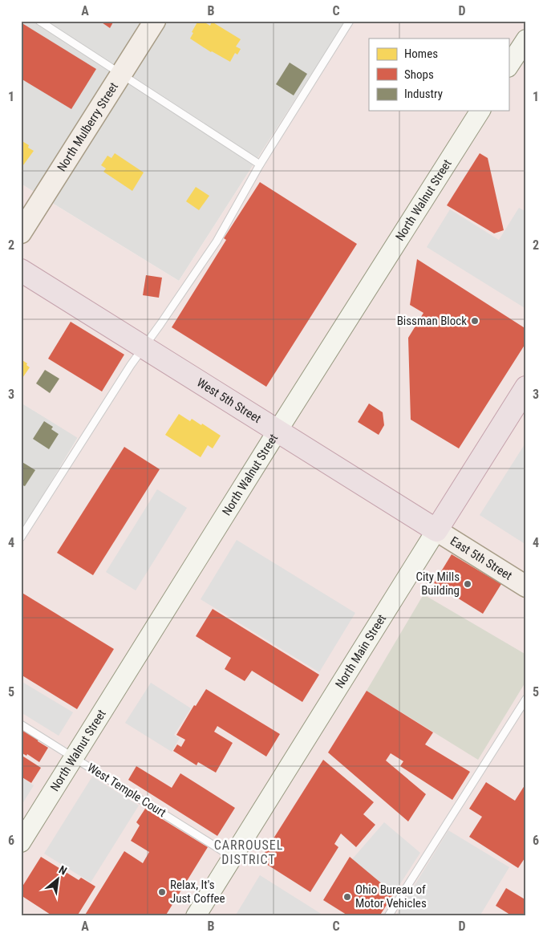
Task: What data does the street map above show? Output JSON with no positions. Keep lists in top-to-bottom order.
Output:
{
  "streets": {
    "highway": ["West 5th Street", "North Main Street"],
    "main road": ["North Mulberry Street", "East 5th Street"],
    "street": ["North Walnut Street"],
    "lane": ["West Temple Court"]
  },
  "crossings": [
    ["North Walnut Street", "West 5th Street"],
    ["North Walnut Street", "West Temple Court"],
    ["West 5th Street", "East 5th Street"],
    ["West 5th Street", "North Main Street"],
    ["East 5th Street", "North Main Street"],
    ["North Main Street", "West Temple Court"]
  ],
  "districts": ["CARROUSEL DISTRICT"],
  "places": [
    "Bissman Block",
    "City Mills Building",
    "Relax, It's Just Coffee",
    "Ohio Bureau of Motor Vehicles"
  ],
  "legend": ["Homes", "Shops", "Industry"],
  "north": "top right",
  "grid": {
    "columns": [
      "A",
      "B",
      "C",
      "D"
    ],
    "rows": [
      "1",
      "2",
      "3",
      "4",
      "5",
      "6"
    ]
  }
}
